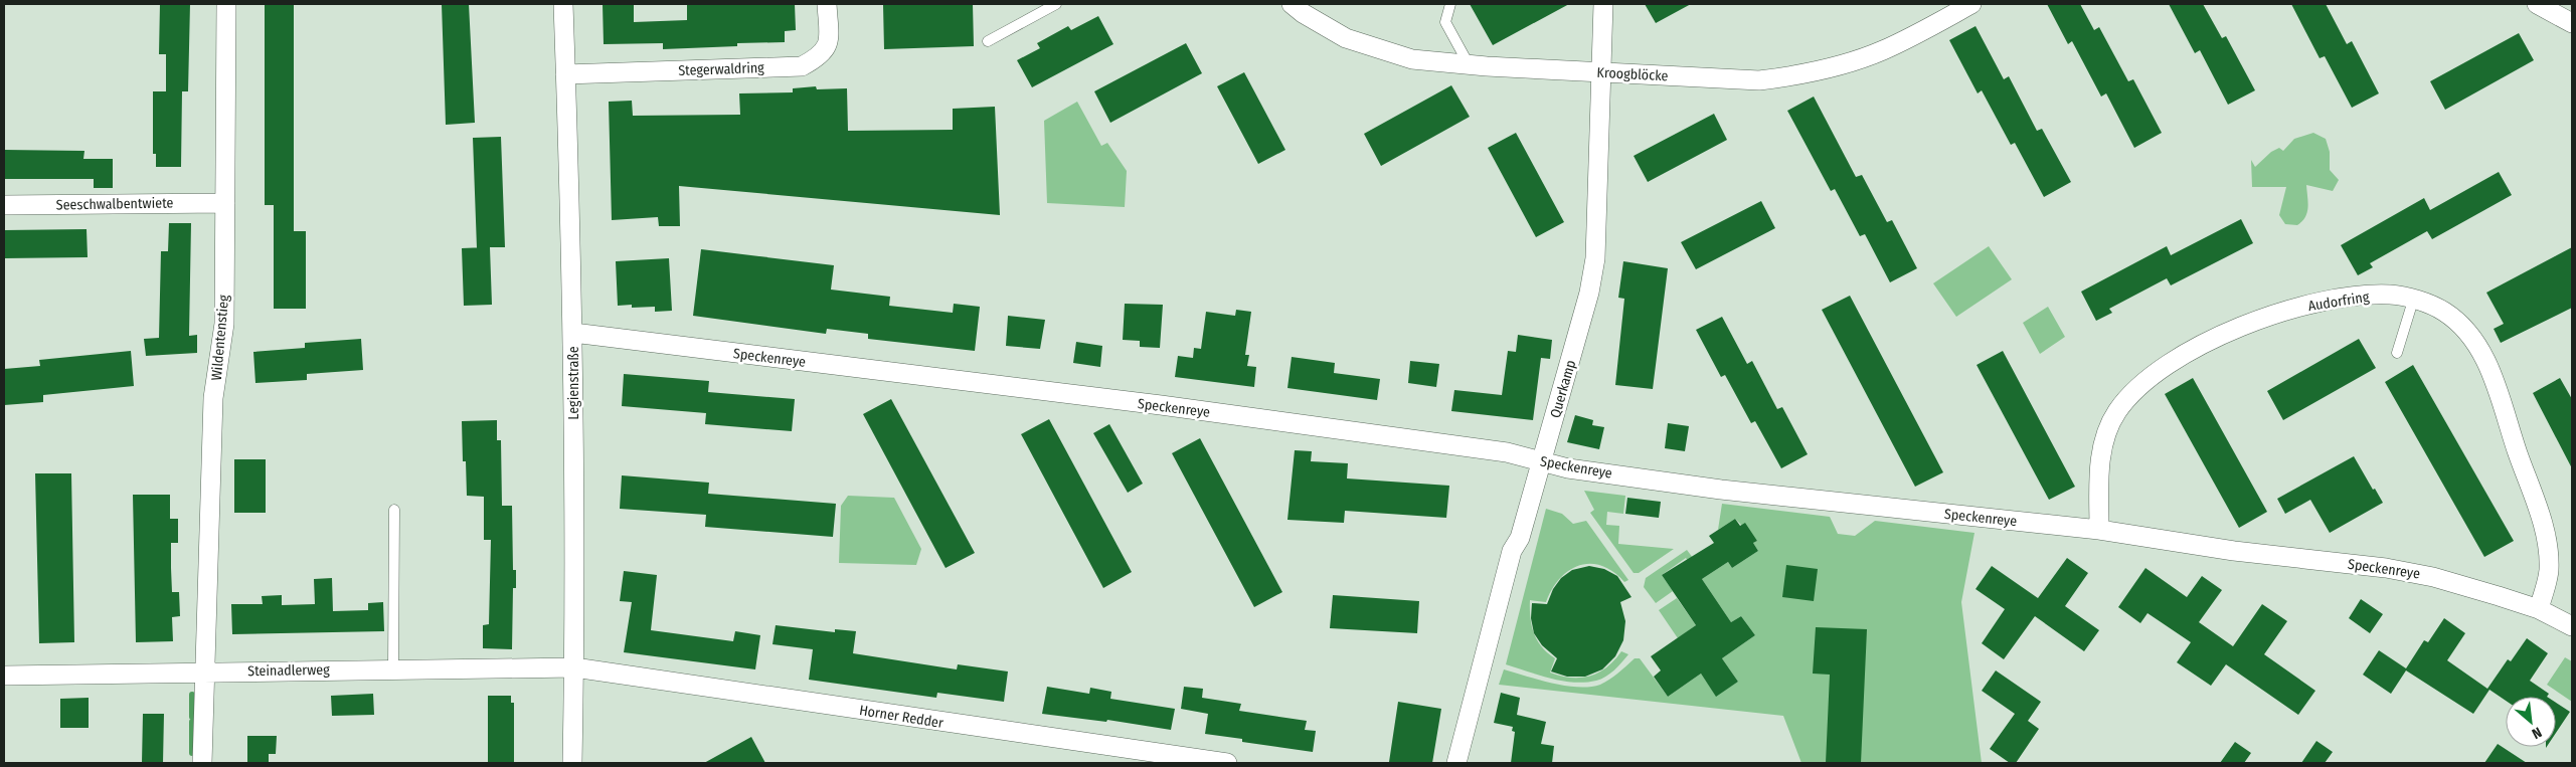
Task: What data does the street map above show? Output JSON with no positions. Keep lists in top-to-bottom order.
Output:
{
  "streets": {
    "street": [
      "Stegerwaldring",
      "Kroogblöcke",
      "Seeschwalbentwiete",
      "Audorfring",
      "Wildentenstieg",
      "Speckenreye",
      "Legienstraße",
      "Querkamp",
      "Steinadlerweg",
      "Horner Redder"
    ]
  },
  "crossings": [
    ["Stegerwaldring", "Legienstraße"],
    ["Kroogblöcke", "Querkamp"],
    ["Seeschwalbentwiete", "Wildentenstieg"],
    ["Audorfring", "Speckenreye"],
    ["Wildentenstieg", "Steinadlerweg"],
    ["Speckenreye", "Legienstraße"],
    ["Speckenreye", "Querkamp"],
    ["Legienstraße", "Steinadlerweg"],
    ["Legienstraße", "Horner Redder"],
    ["Steinadlerweg", "Horner Redder"]
  ],
  "north": "bottom right"
}
